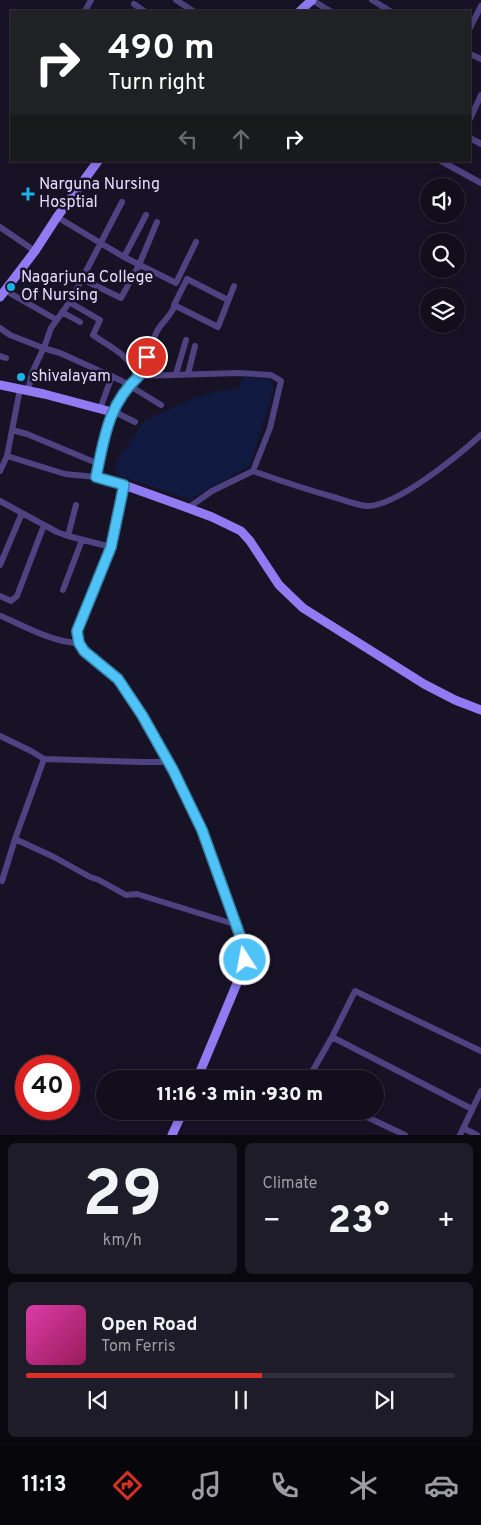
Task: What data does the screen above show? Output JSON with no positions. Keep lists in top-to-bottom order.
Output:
{
  "places": {
    "health": ["Narguna Nursing Hosptial"],
    "other": ["Nagarjuna College Of Nursing", "shivalayam"]
  },
  "page": {
    "turn": ["490 m", "Turn right"],
    "limit": "40",
    "trip": "11:16 · 3 min · 930 m",
    "tile": [
      ["29", "km/h"],
      "Climate"
    ],
    "heat": ["−", "23°", "+"],
    "song": ["Open Road", "Tom Ferris"],
    "tabs": "11:13"
  }
}
